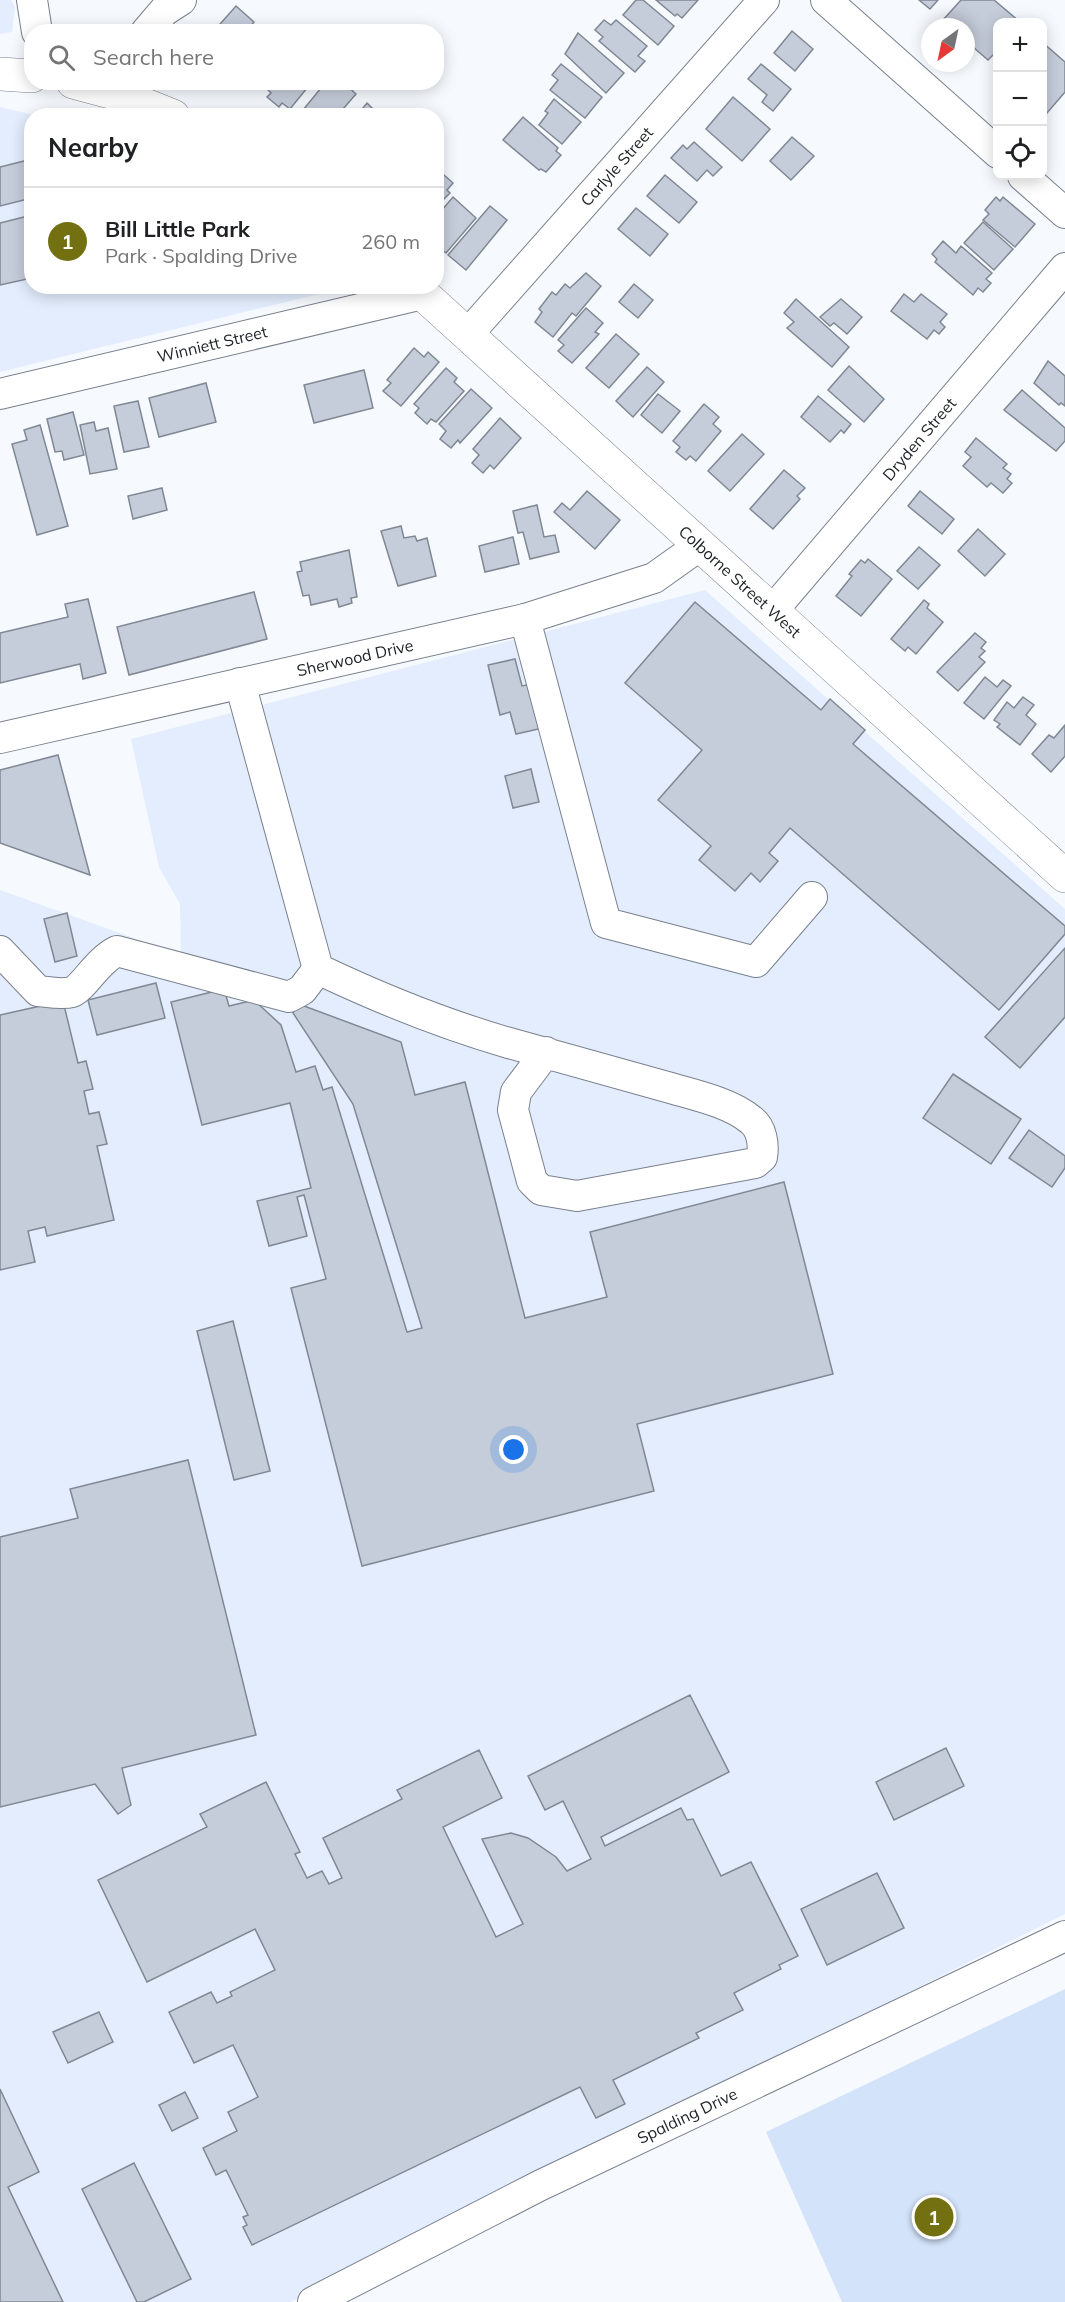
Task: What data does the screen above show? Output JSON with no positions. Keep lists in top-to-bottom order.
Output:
{
  "streets": {
    "main road": ["Colborne Street West"],
    "street": [
      "Carlyle Street",
      "Winniett Street",
      "Dryden Street",
      "Sherwood Drive",
      "Spalding Drive"
    ]
  },
  "crossings": [
    ["Carlyle Street", "Colborne Street West"],
    ["Dryden Street", "Colborne Street West"],
    ["Colborne Street West", "Sherwood Drive"]
  ],
  "north": "bottom left",
  "page": {
    "map_buttons": ["+", "−"],
    "search": "Search here",
    "heading": "Nearby",
    "list": [
      {
        "mark": "1",
        "name": "Bill Little Park",
        "note": "Park · Spalding Drive",
        "value": "260 m"
      }
    ],
    "pins": "1"
  }
}
